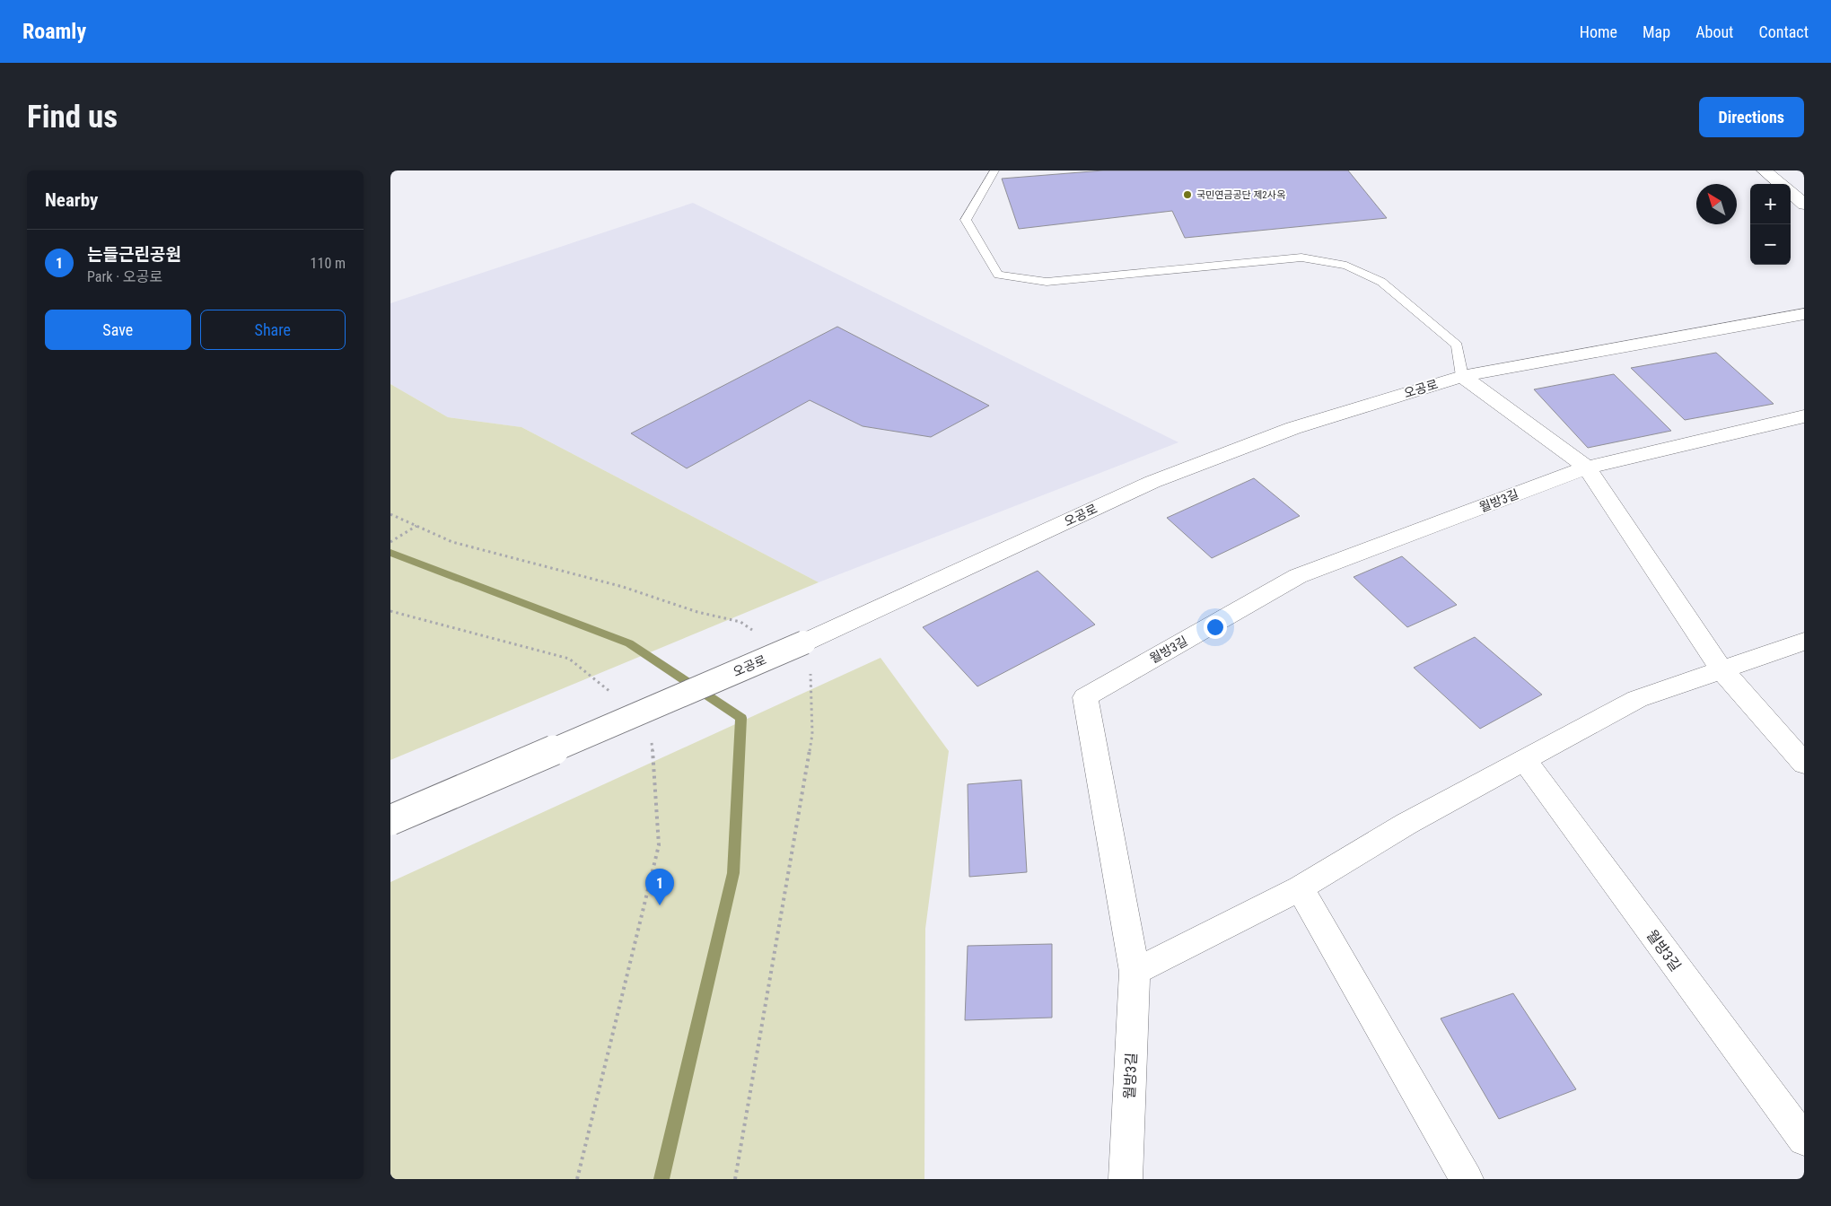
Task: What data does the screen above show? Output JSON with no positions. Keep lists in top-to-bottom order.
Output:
{
  "streets": {
    "street": ["오공로", "월방3길"]
  },
  "places": ["국민연금공단 제2사옥"],
  "north": "top left",
  "page": {
    "header": "Roamly",
    "nav": [
      "Home",
      "Map",
      "About",
      "Contact"
    ],
    "buttons": [
      "Directions",
      ["Save", "Share"]
    ],
    "title": "Find us",
    "heading": "Nearby",
    "map_buttons": ["+", "−"],
    "list": [
      {
        "mark": "1",
        "name": "는들근린공원",
        "note": "Park · 오공로",
        "value": "110 m"
      }
    ],
    "pins": "1"
  }
}
